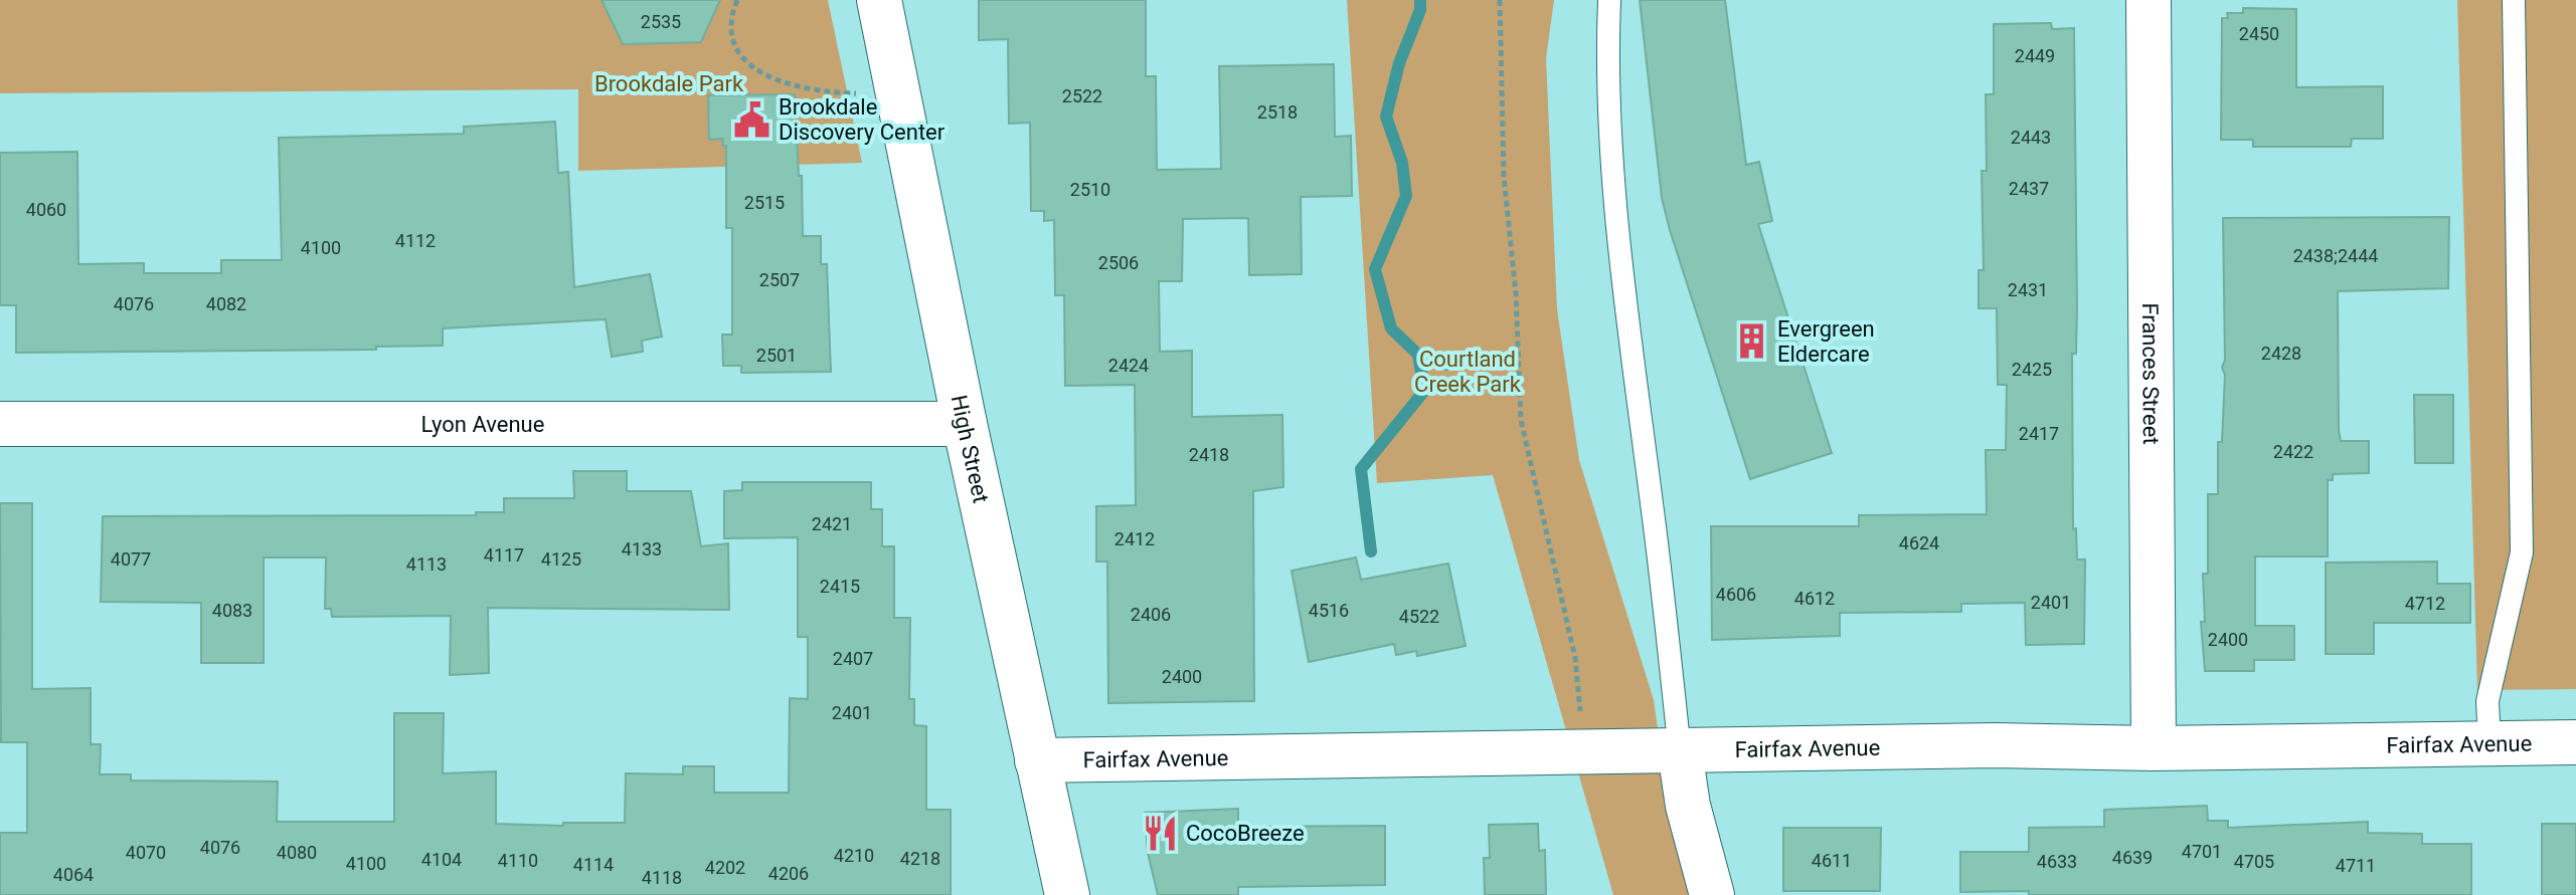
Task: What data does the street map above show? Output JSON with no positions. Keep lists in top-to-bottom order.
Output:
{
  "streets": {
    "street": [
      "Frances Street",
      "Lyon Avenue",
      "High Street",
      "Fairfax Avenue"
    ]
  },
  "crossings": [
    ["Frances Street", "Fairfax Avenue"],
    ["Lyon Avenue", "High Street"],
    ["High Street", "Fairfax Avenue"]
  ],
  "parks": ["Brookdale Park", "Courtland Creek Park"],
  "places": {
    "public building": ["Brookdale Discovery Center"],
    "building": ["Evergreen Eldercare"],
    "restaurant": ["CocoBreeze"]
  },
  "house_numbers": [
    "2535",
    "2450",
    "2449",
    "2522",
    "2518",
    "2443",
    "2437",
    "2510",
    "2515",
    "4060",
    "4112",
    "4100",
    "2438;2444",
    "2506",
    "2507",
    "2431",
    "4076",
    "4082",
    "2428",
    "2501",
    "2424",
    "2425",
    "2417",
    "2422",
    "2418",
    "2421",
    "2412",
    "4624",
    "4133",
    "4117",
    "4077",
    "4125",
    "4113",
    "2415",
    "4606",
    "4612",
    "2401",
    "4712",
    "4083",
    "4516",
    "2406",
    "4522",
    "2400",
    "2407",
    "2400",
    "2401",
    "4076",
    "4701",
    "4070",
    "4080",
    "4210",
    "4639",
    "4218",
    "4104",
    "4110",
    "4611",
    "4633",
    "4705",
    "4100",
    "4114",
    "4711",
    "4202",
    "4206",
    "4064",
    "4118"
  ]
}
